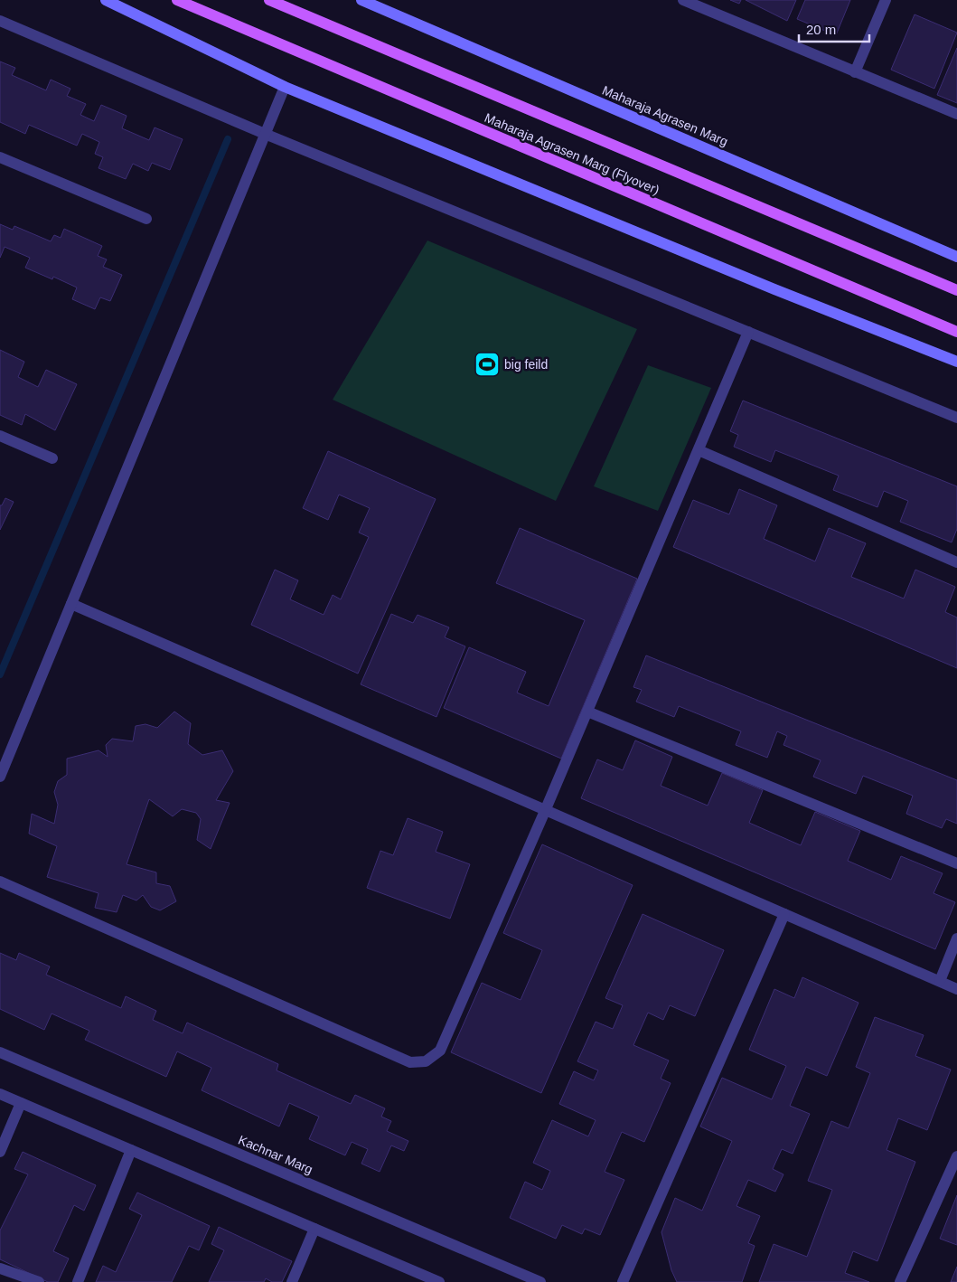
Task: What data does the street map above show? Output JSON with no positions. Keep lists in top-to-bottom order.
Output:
{
  "streets": {
    "main road": ["Maharaja Agrasen Marg", "Maharaja Agrasen Marg (Flyover)"],
    "street": ["Kachnar Marg"]
  },
  "places": {
    "sports": ["big feild"]
  },
  "scale_bar": "20 m"
}
